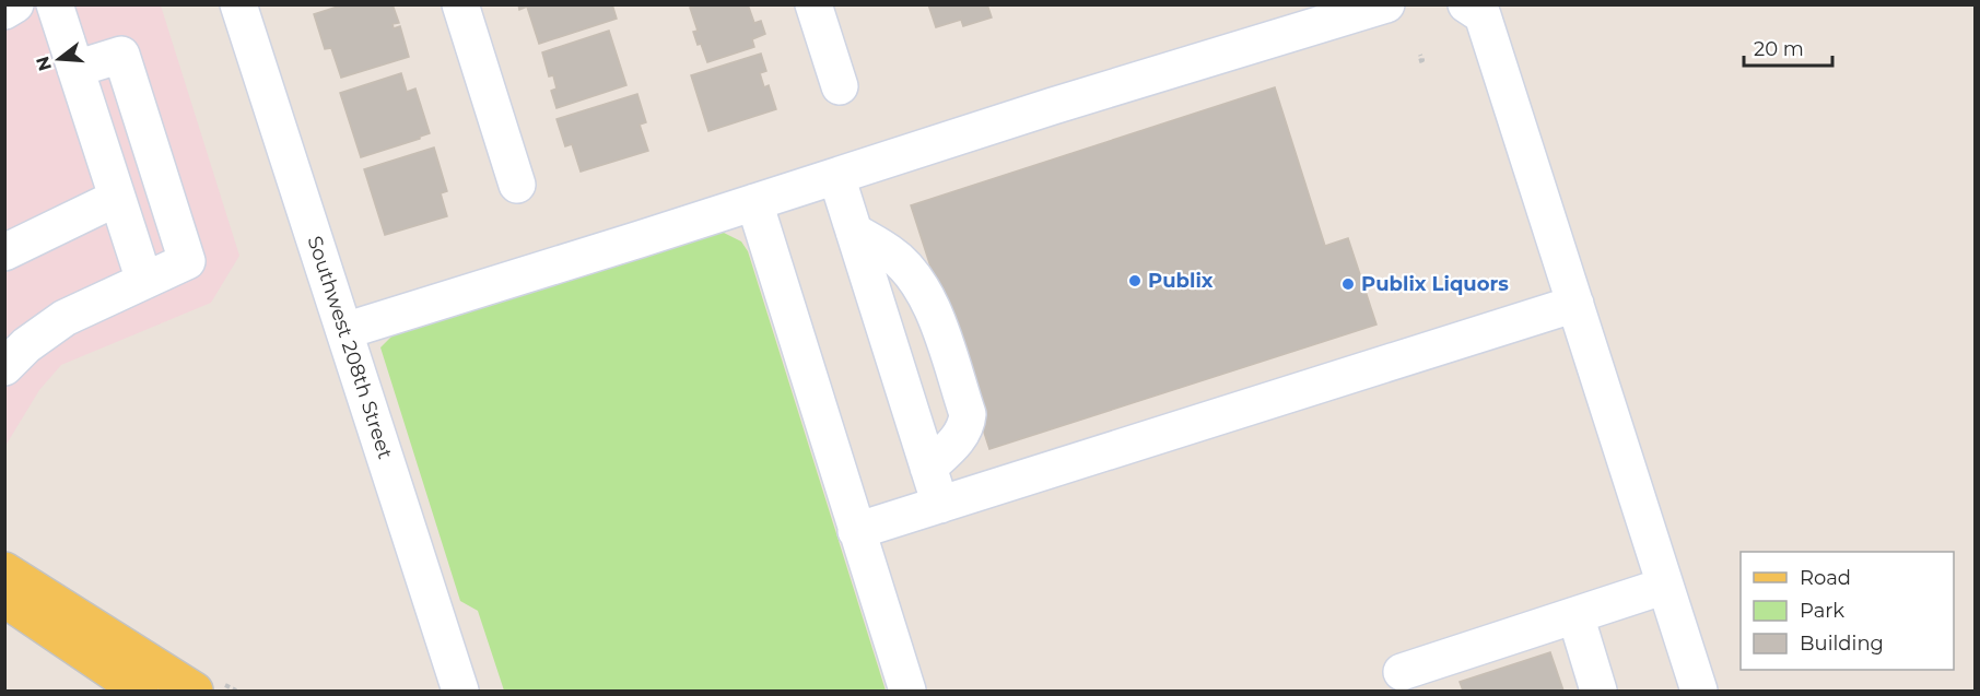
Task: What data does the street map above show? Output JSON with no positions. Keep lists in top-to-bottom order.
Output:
{
  "streets": {
    "street": ["Southwest 208th Street"]
  },
  "places": ["Publix", "Publix Liquors"],
  "legend": ["Road", "Park", "Building"],
  "scale_bar": "20 m",
  "north": "left"
}
